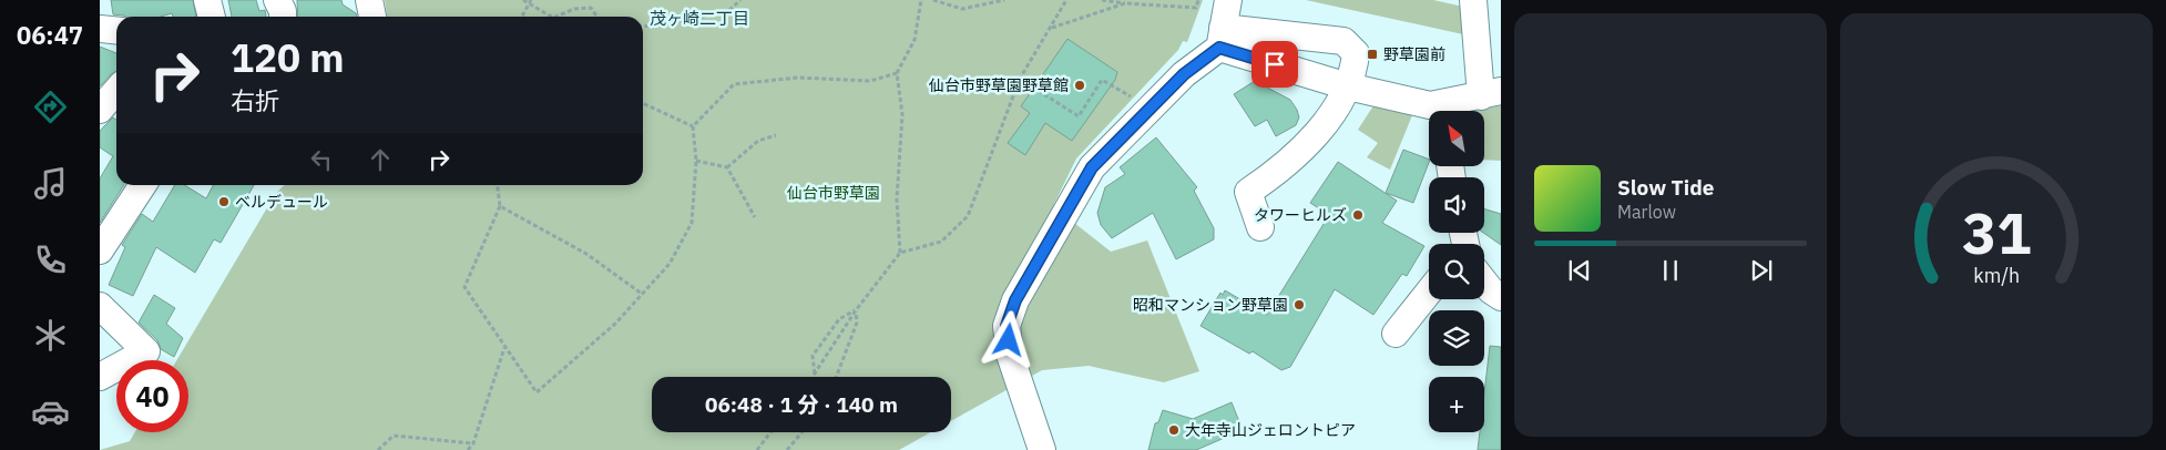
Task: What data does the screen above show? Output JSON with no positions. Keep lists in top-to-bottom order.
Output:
{
  "districts": ["茂ヶ崎二丁目"],
  "parks": ["仙台市野草園"],
  "places": {
    "transit": ["野草園前"],
    "other": [
      "仙台市野草園野草館",
      "ベルデュール",
      "タワーヒルズ",
      "昭和マンション野草園",
      "大年寺山ジェロントピア"
    ]
  },
  "north": "top left",
  "page": {
    "tabs": "06:47",
    "turn": ["120 m", "右折"],
    "map_buttons": "+",
    "song": ["Slow Tide", "Marlow"],
    "limit": "40",
    "trip": "06:48 · 1 分 · 140 m",
    "gauge": ["31", "km/h"]
  }
}
